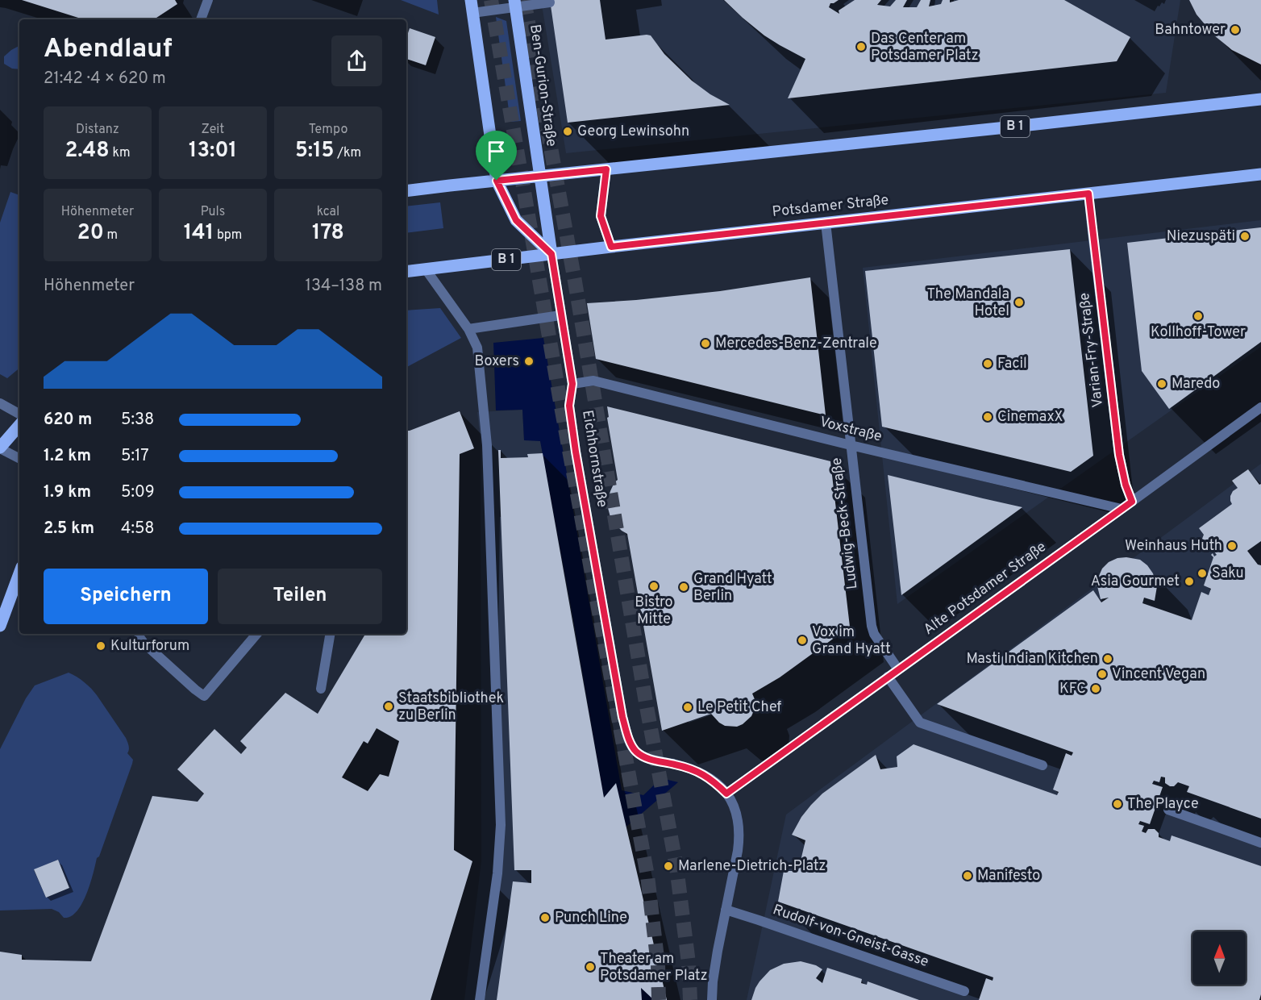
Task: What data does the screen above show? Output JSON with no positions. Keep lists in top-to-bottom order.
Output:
{
  "streets": {
    "main road": [
      "Ben-Gurion-Straße",
      "B 1",
      "Potsdamer Straße",
      "Eichhornstraße"
    ],
    "street": [
      "Varian-Fry-Straße",
      "Voxstraße",
      "Ludwig-Beck-Straße",
      "Alte Potsdamer Straße",
      "Rudolf-von-Gneist-Gasse"
    ]
  },
  "crossings": [
    ["Ben-Gurion-Straße", "B 1"],
    ["Ben-Gurion-Straße", "Eichhornstraße"],
    ["B 1", "Eichhornstraße"],
    ["Potsdamer Straße", "Varian-Fry-Straße"],
    ["Potsdamer Straße", "Eichhornstraße"],
    ["Potsdamer Straße", "Ludwig-Beck-Straße"],
    ["Varian-Fry-Straße", "Alte Potsdamer Straße"],
    ["Voxstraße", "Eichhornstraße"],
    ["Voxstraße", "Ludwig-Beck-Straße"],
    ["Voxstraße", "Alte Potsdamer Straße"],
    ["Eichhornstraße", "Alte Potsdamer Straße"],
    ["Ludwig-Beck-Straße", "Alte Potsdamer Straße"]
  ],
  "places": [
    "Bahntower",
    "Das Center am Potsdamer Platz",
    "Georg Lewinsohn",
    "Niezuspäti",
    "The Mandala Hotel",
    "Kollhoff-Tower",
    "Mercedes-Benz-Zentrale",
    "Boxers",
    "Facil",
    "Maredo",
    "CinemaxX",
    "Weinhaus Huth",
    "Saku",
    "Asia Gourmet",
    "Bistro Mitte",
    "Grand Hyatt Berlin",
    "Vox im Grand Hyatt",
    "Kulturforum",
    "Masti Indian Kitchen",
    "Vincent Vegan",
    "KFC",
    "Staatsbibliothek zu Berlin",
    "Le Petit Chef",
    "The Playce",
    "Marlene-Dietrich-Platz",
    "Manifesto",
    "Punch Line",
    "Theater am Potsdamer Platz"
  ],
  "north": "top",
  "page": {
    "heading": ["Abendlauf", "21:42 · 4 × 620 m"],
    "stats": [
      ["Distanz", "2.48 km"],
      ["Zeit", "13:01"],
      ["Tempo", "5:15 /km"],
      ["Höhenmeter", "20 m"],
      ["Puls", "141 bpm"],
      ["kcal", "178"]
    ],
    "chart": ["Höhenmeter", "134–138 m"],
    "list": [
      {
        "name": "620 m",
        "note": "5:38"
      },
      {
        "name": "1.2 km",
        "note": "5:17"
      },
      {
        "name": "1.9 km",
        "note": "5:09"
      },
      {
        "name": "2.5 km",
        "note": "4:58"
      }
    ],
    "buttons": ["Speichern", "Teilen"]
  }
}
